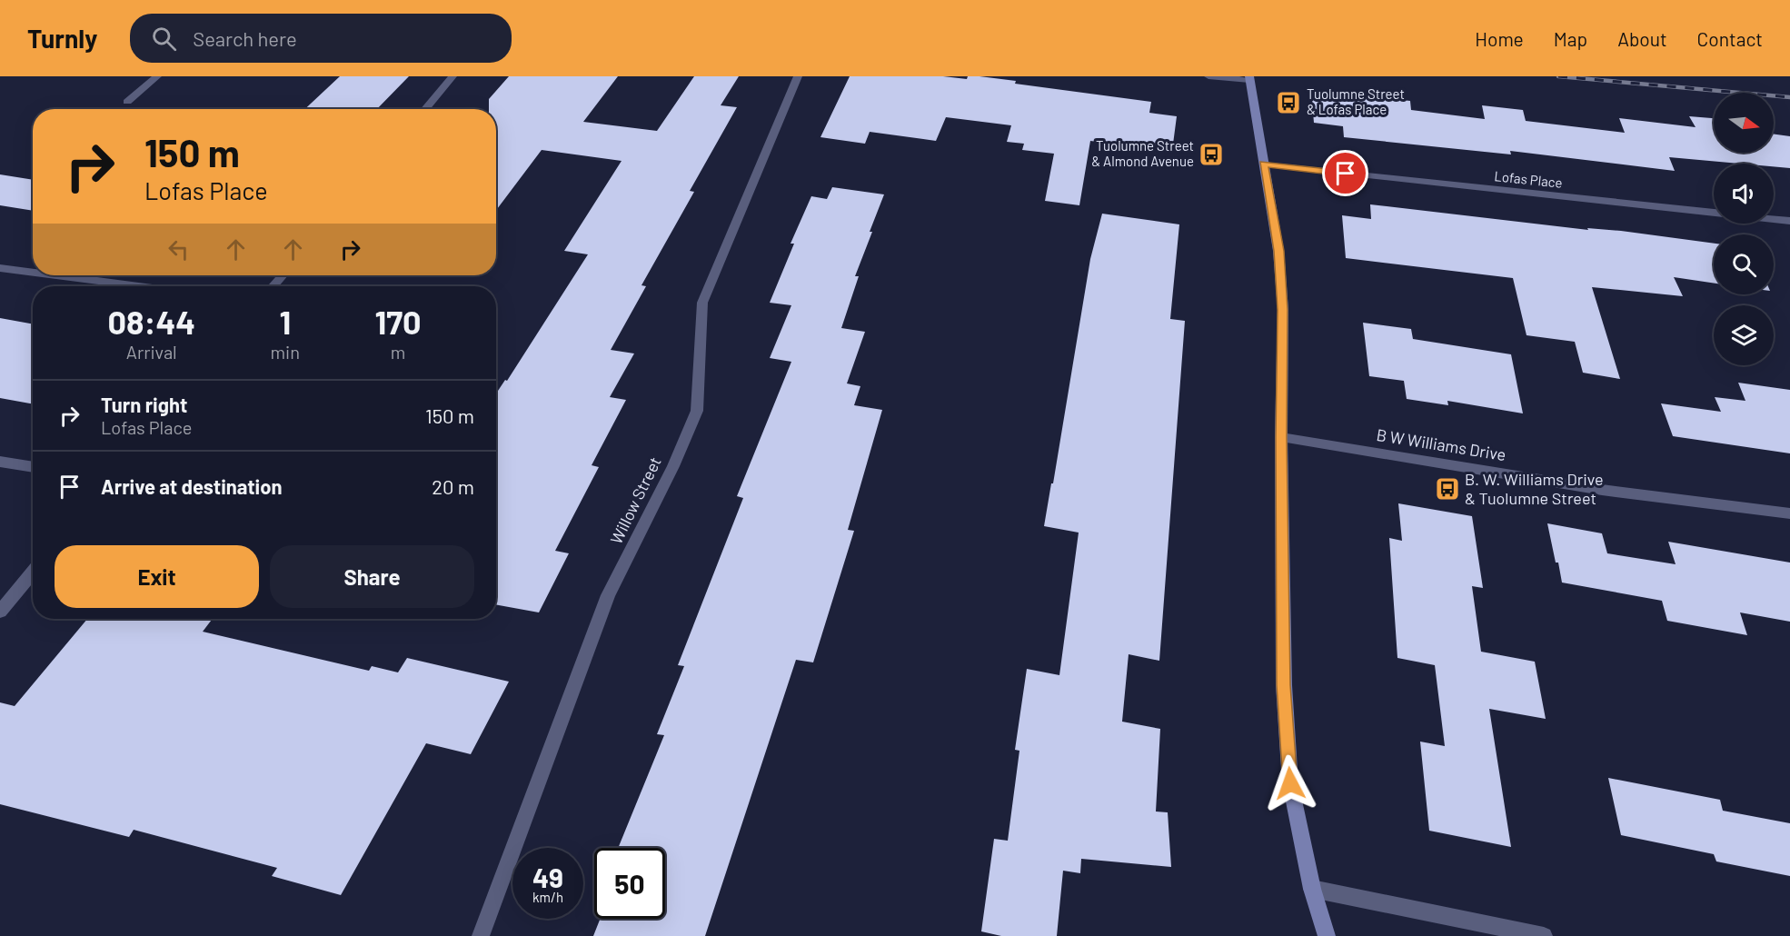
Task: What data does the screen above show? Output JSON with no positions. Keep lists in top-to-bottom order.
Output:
{
  "streets": {
    "street": ["Lofas Place", "B W Williams Drive", "Willow Street"]
  },
  "places": {
    "bus stop": ["Tuolumne Street & Lofas Place", "Tuolumne Street & Almond Avenue", "B. W. Williams Drive & Tuolumne Street"]
  },
  "north": "right",
  "page": {
    "header": "Turnly",
    "search": "Search here",
    "nav": [
      "Home",
      "Map",
      "About",
      "Contact"
    ],
    "turn": ["150 m", "Lofas Place"],
    "eta": [
      "08:44",
      "Arrival",
      "1",
      "min",
      "170",
      "m"
    ],
    "list": [
      {
        "name": "Turn right",
        "note": "Lofas Place",
        "value": "150 m"
      },
      {
        "name": "Arrive at destination",
        "value": "20 m"
      }
    ],
    "buttons": ["Exit", "Share"],
    "speed": "49 km/h",
    "limit": "50"
  }
}
